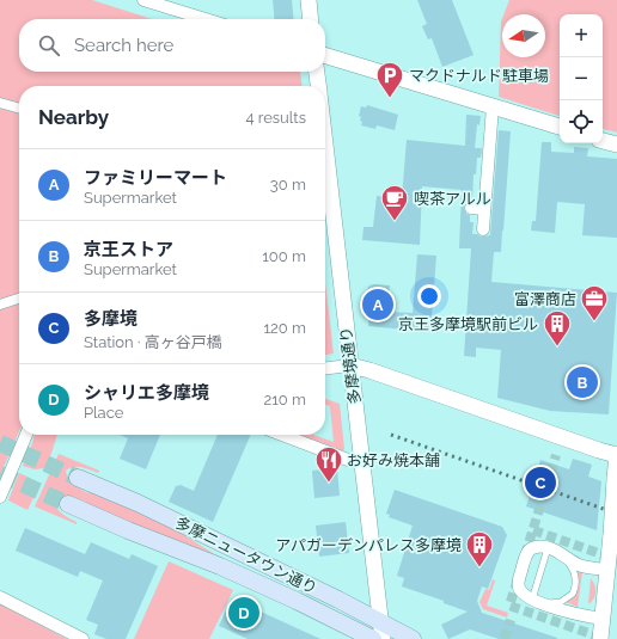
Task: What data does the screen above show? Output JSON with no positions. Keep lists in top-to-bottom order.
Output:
{
  "streets": {
    "main road": ["多摩ニュータウン通り"],
    "street": ["多摩境通り"]
  },
  "crossings": [
    ["多摩境通り", "多摩ニュータウン通り"]
  ],
  "places": {
    "parking": ["マクドナルド駐車場"],
    "cafe": ["喫茶アルル"],
    "office": ["富澤商店"],
    "building": ["京王多摩境駅前ビル", "アパガーデンパレス多摩境"],
    "restaurant": ["お好み焼本舗"]
  },
  "north": "left",
  "page": {
    "map_buttons": ["+", "−"],
    "search": "Search here",
    "heading": ["Nearby", "4 results"],
    "list": [
      {
        "mark": "A",
        "name": "ファミリーマート",
        "note": "Supermarket",
        "value": "30 m"
      },
      {
        "mark": "B",
        "name": "京王ストア",
        "note": "Supermarket",
        "value": "100 m"
      },
      {
        "mark": "C",
        "name": "多摩境",
        "note": "Station · 高ヶ谷戸橋",
        "value": "120 m"
      },
      {
        "mark": "D",
        "name": "シャリエ多摩境",
        "note": "Place",
        "value": "210 m"
      }
    ],
    "pins": [
      "A",
      "B",
      "C",
      "D"
    ]
  }
}
